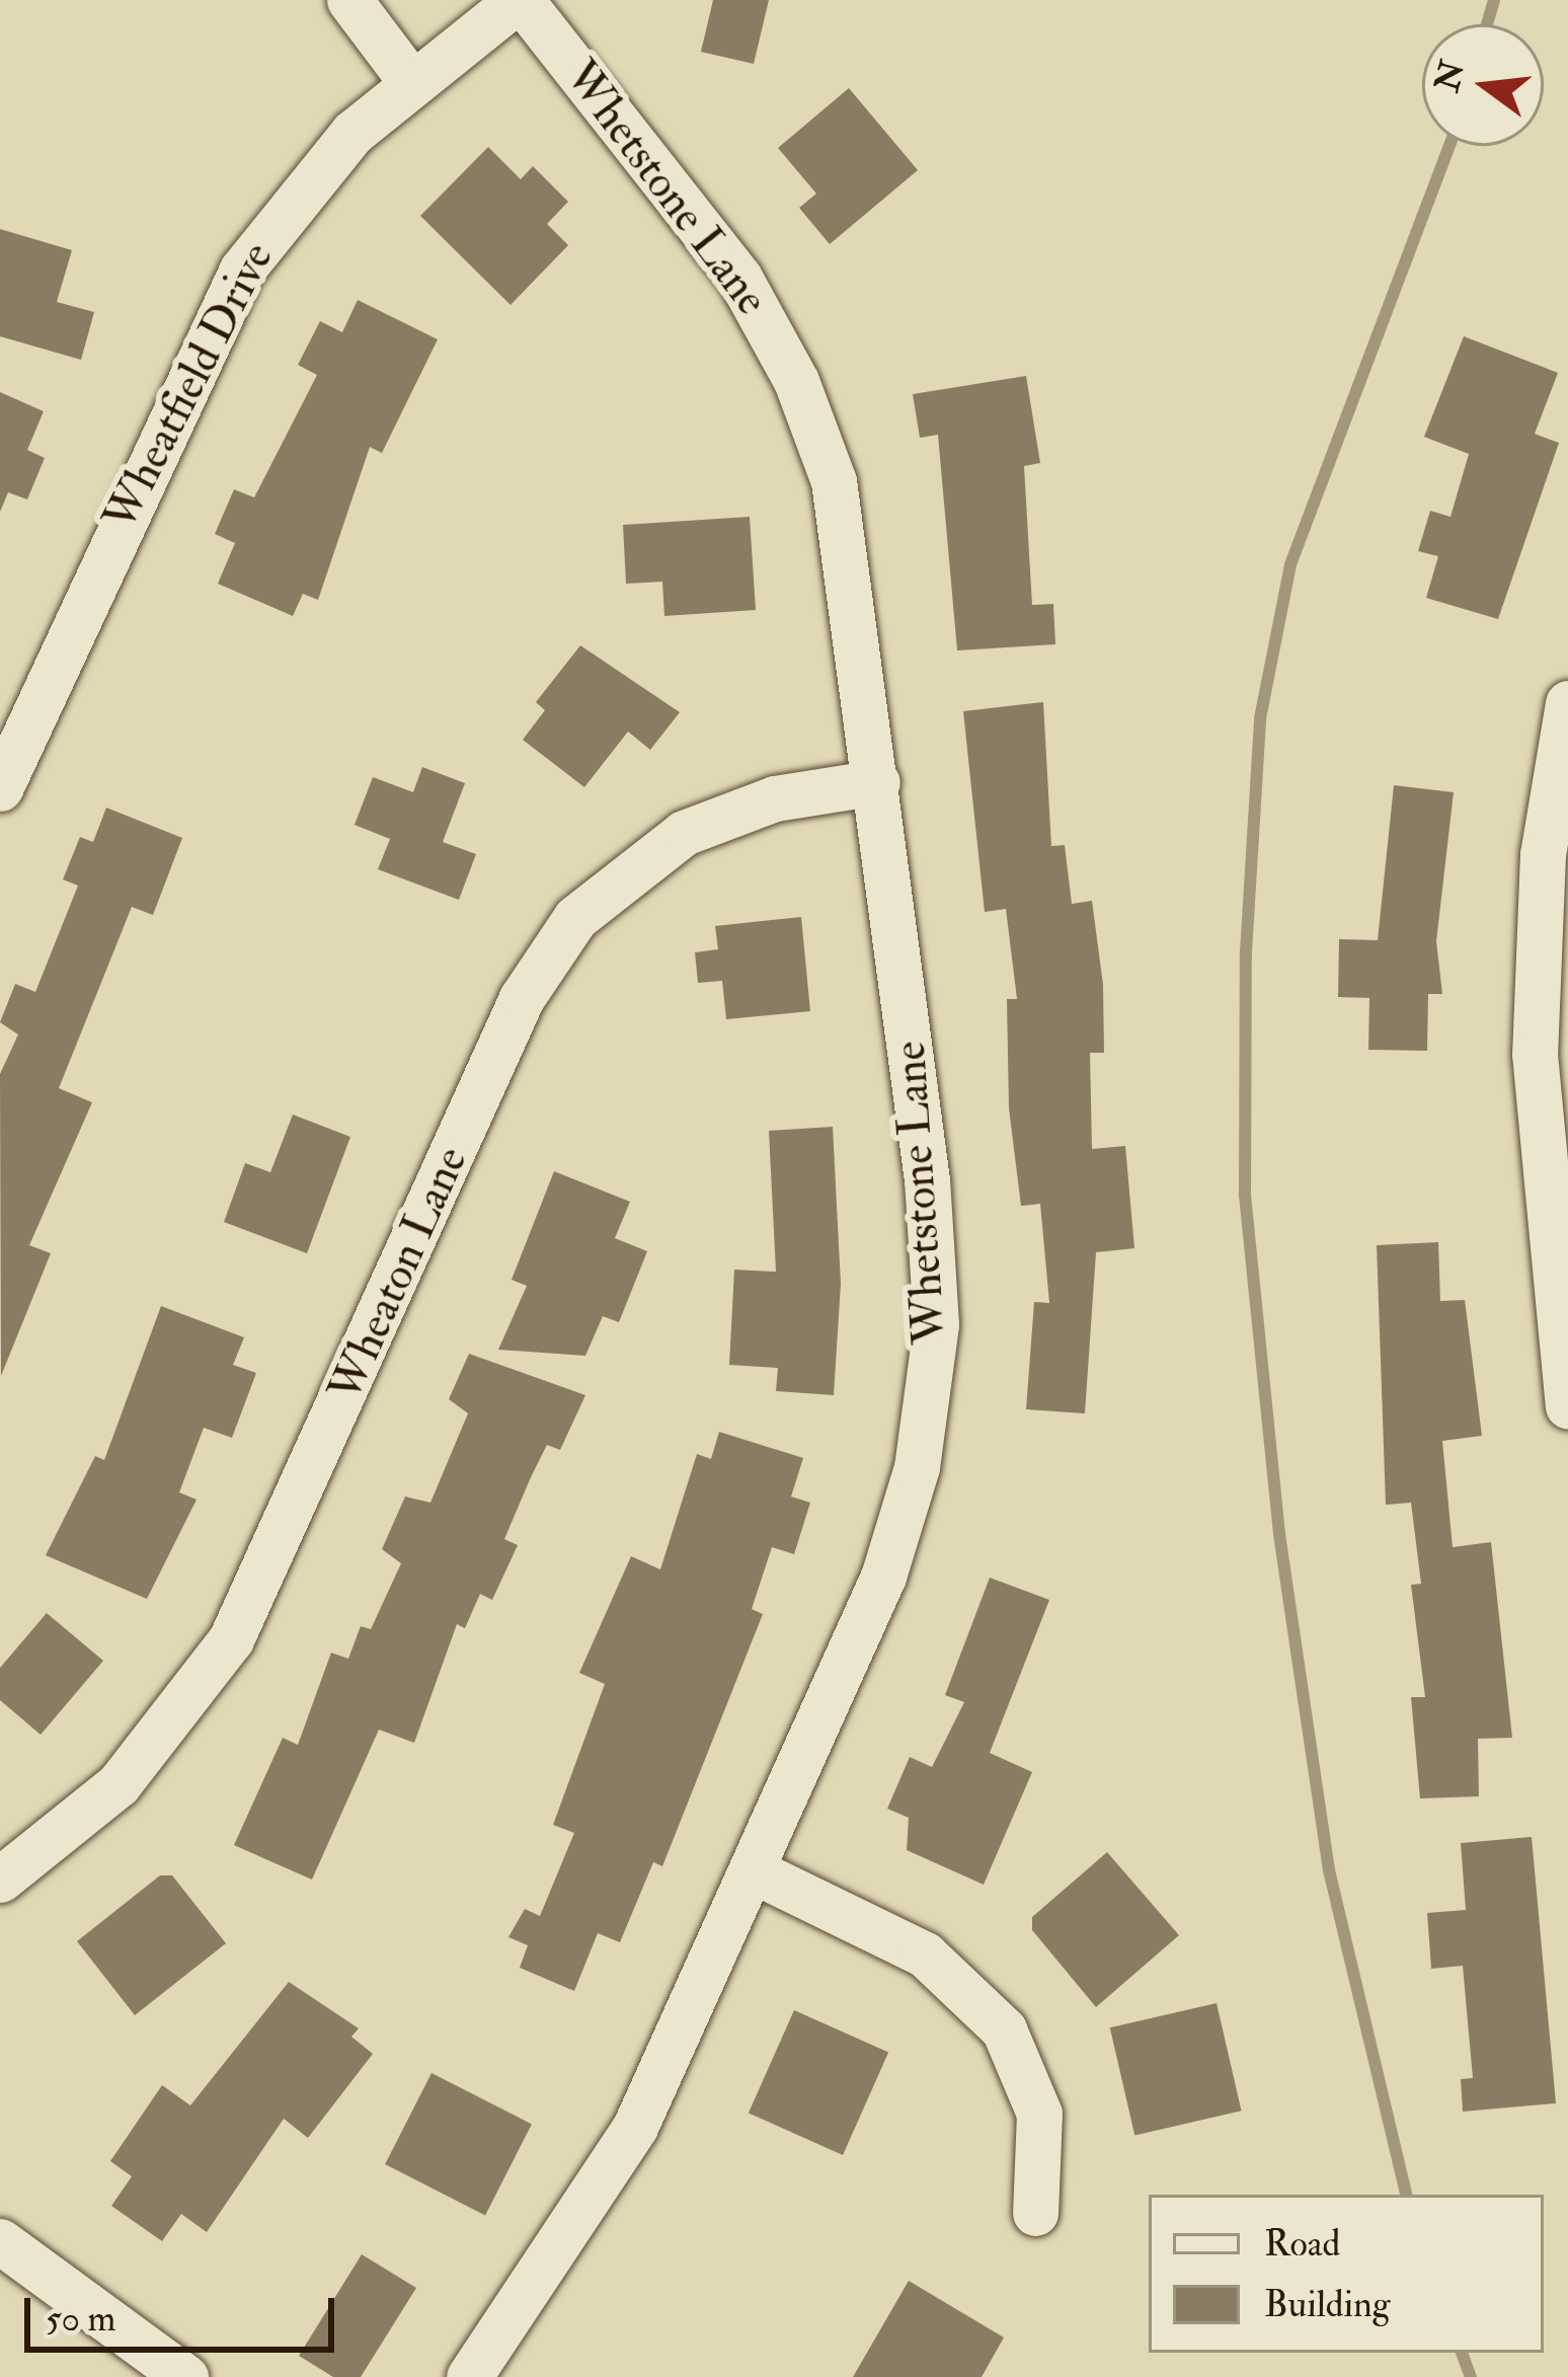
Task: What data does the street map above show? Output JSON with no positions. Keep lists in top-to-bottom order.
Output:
{
  "streets": {
    "street": ["Whetstone Lane", "Wheatfield Drive", "Wheaton Lane"]
  },
  "crossings": [
    ["Whetstone Lane", "Wheatfield Drive"],
    ["Whetstone Lane", "Wheaton Lane"]
  ],
  "legend": ["Road", "Building"],
  "scale_bar": "50 m",
  "north": "left"
}
